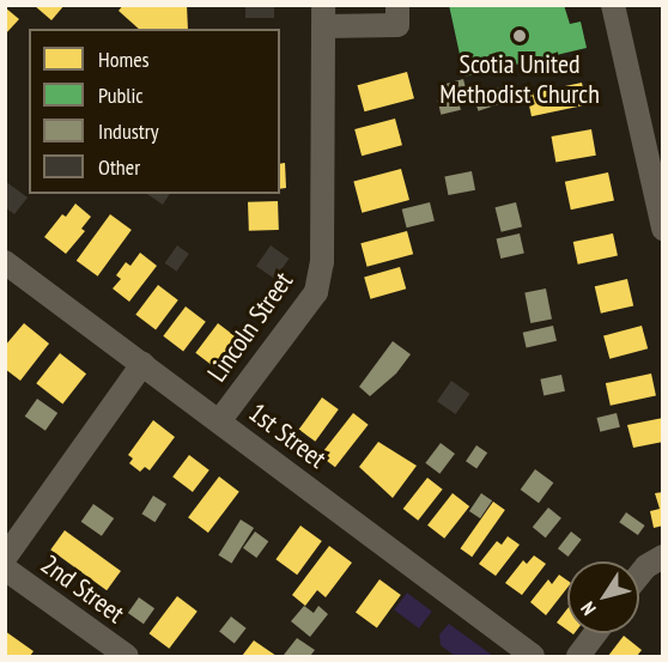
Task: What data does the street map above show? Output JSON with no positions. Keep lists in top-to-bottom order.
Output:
{
  "streets": {
    "street": ["Lincoln Street", "1st Street", "2nd Street"]
  },
  "crossings": [
    ["Lincoln Street", "1st Street"]
  ],
  "places": ["Scotia United Methodist Church"],
  "legend": [
    "Homes",
    "Public",
    "Industry",
    "Other"
  ],
  "north": "bottom left"
}
